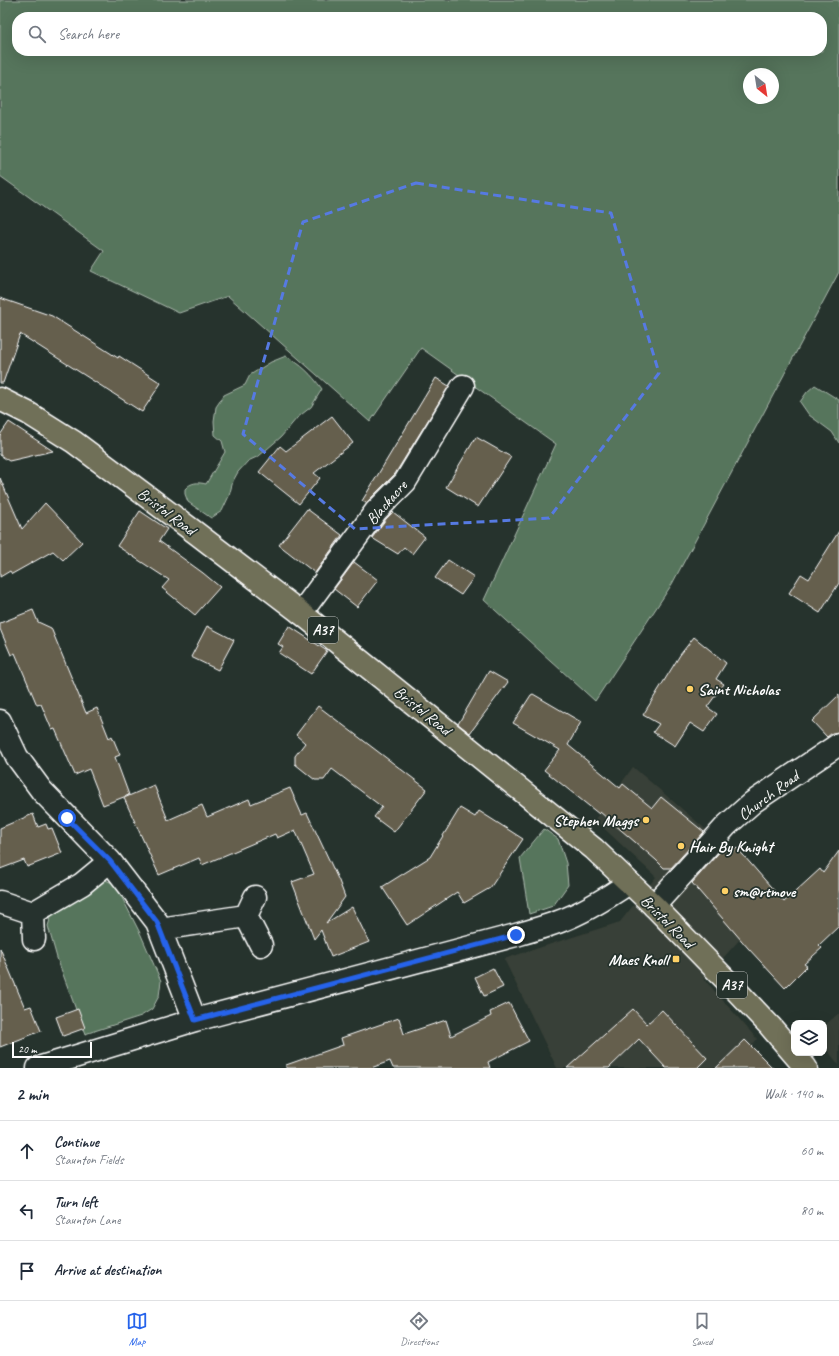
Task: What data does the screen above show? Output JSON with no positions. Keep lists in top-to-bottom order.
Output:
{
  "streets": {
    "highway": ["Bristol Road", "A37"],
    "street": ["Blackacre", "Church Road"]
  },
  "crossings": [
    ["Blackacre", "Bristol Road"],
    ["Bristol Road", "Church Road"]
  ],
  "places": {
    "other": [
      "Saint Nicholas",
      "Stephen Maggs",
      "Hair By Knight",
      "sm@rtmove"
    ],
    "transit": ["Maes Knoll"]
  },
  "scale_bar": "20 m",
  "north": "bottom right",
  "page": {
    "search": "Search here",
    "scale": "20 m",
    "heading": ["2 min", "Walk · 140 m"],
    "list": [
      ["Continue", "Staunton Fields", "60 m"],
      ["Turn left", "Staunton Lane", "80 m"],
      "Arrive at destination"
    ],
    "nav": ["Map", "Directions", "Saved"]
  }
}
